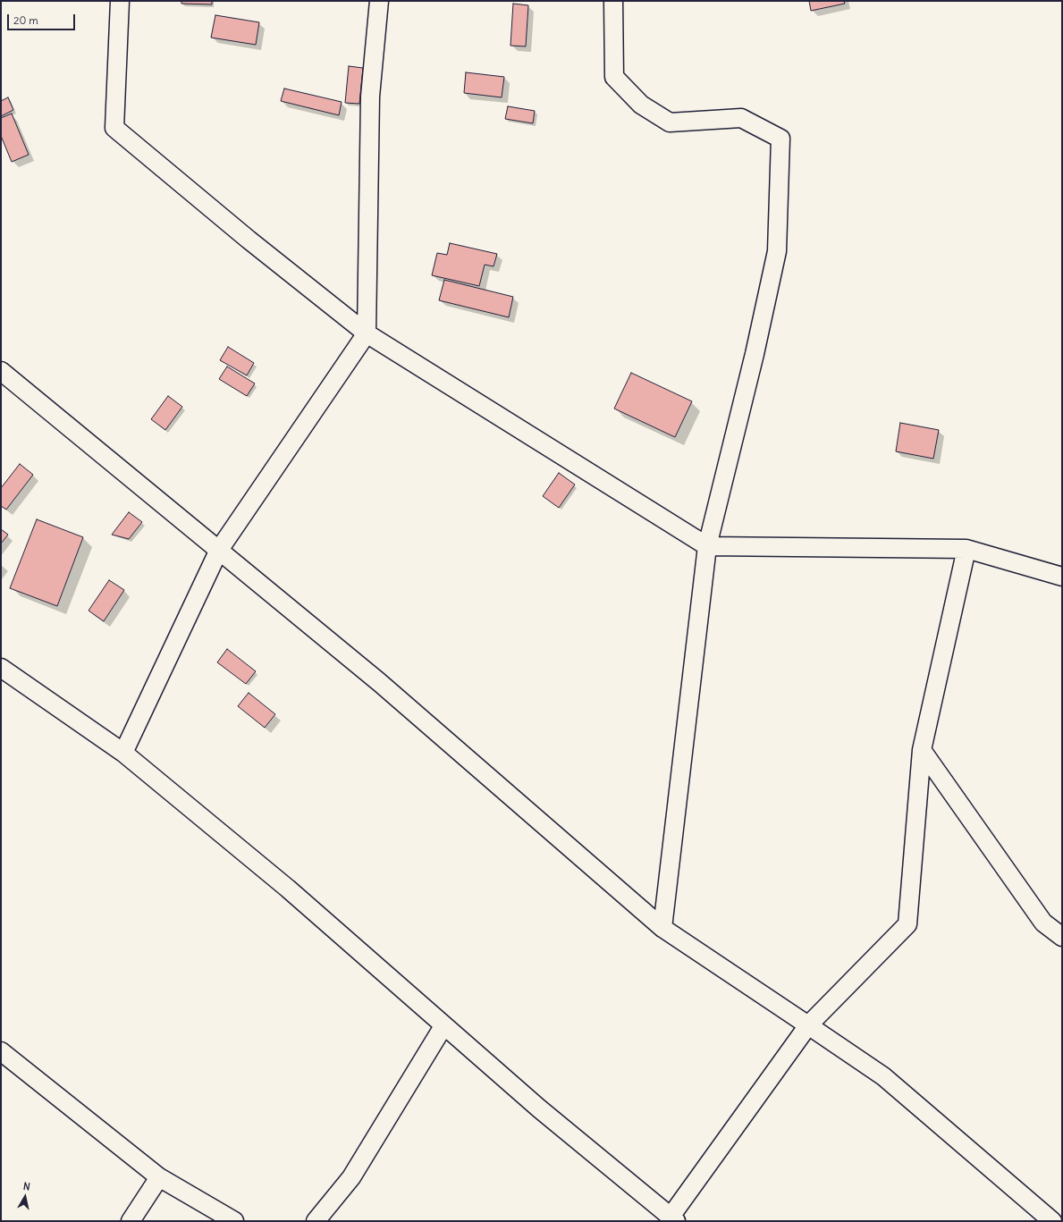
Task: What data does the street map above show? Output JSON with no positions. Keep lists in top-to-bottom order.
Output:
{
  "scale_bar": "20 m",
  "north": "top"
}
